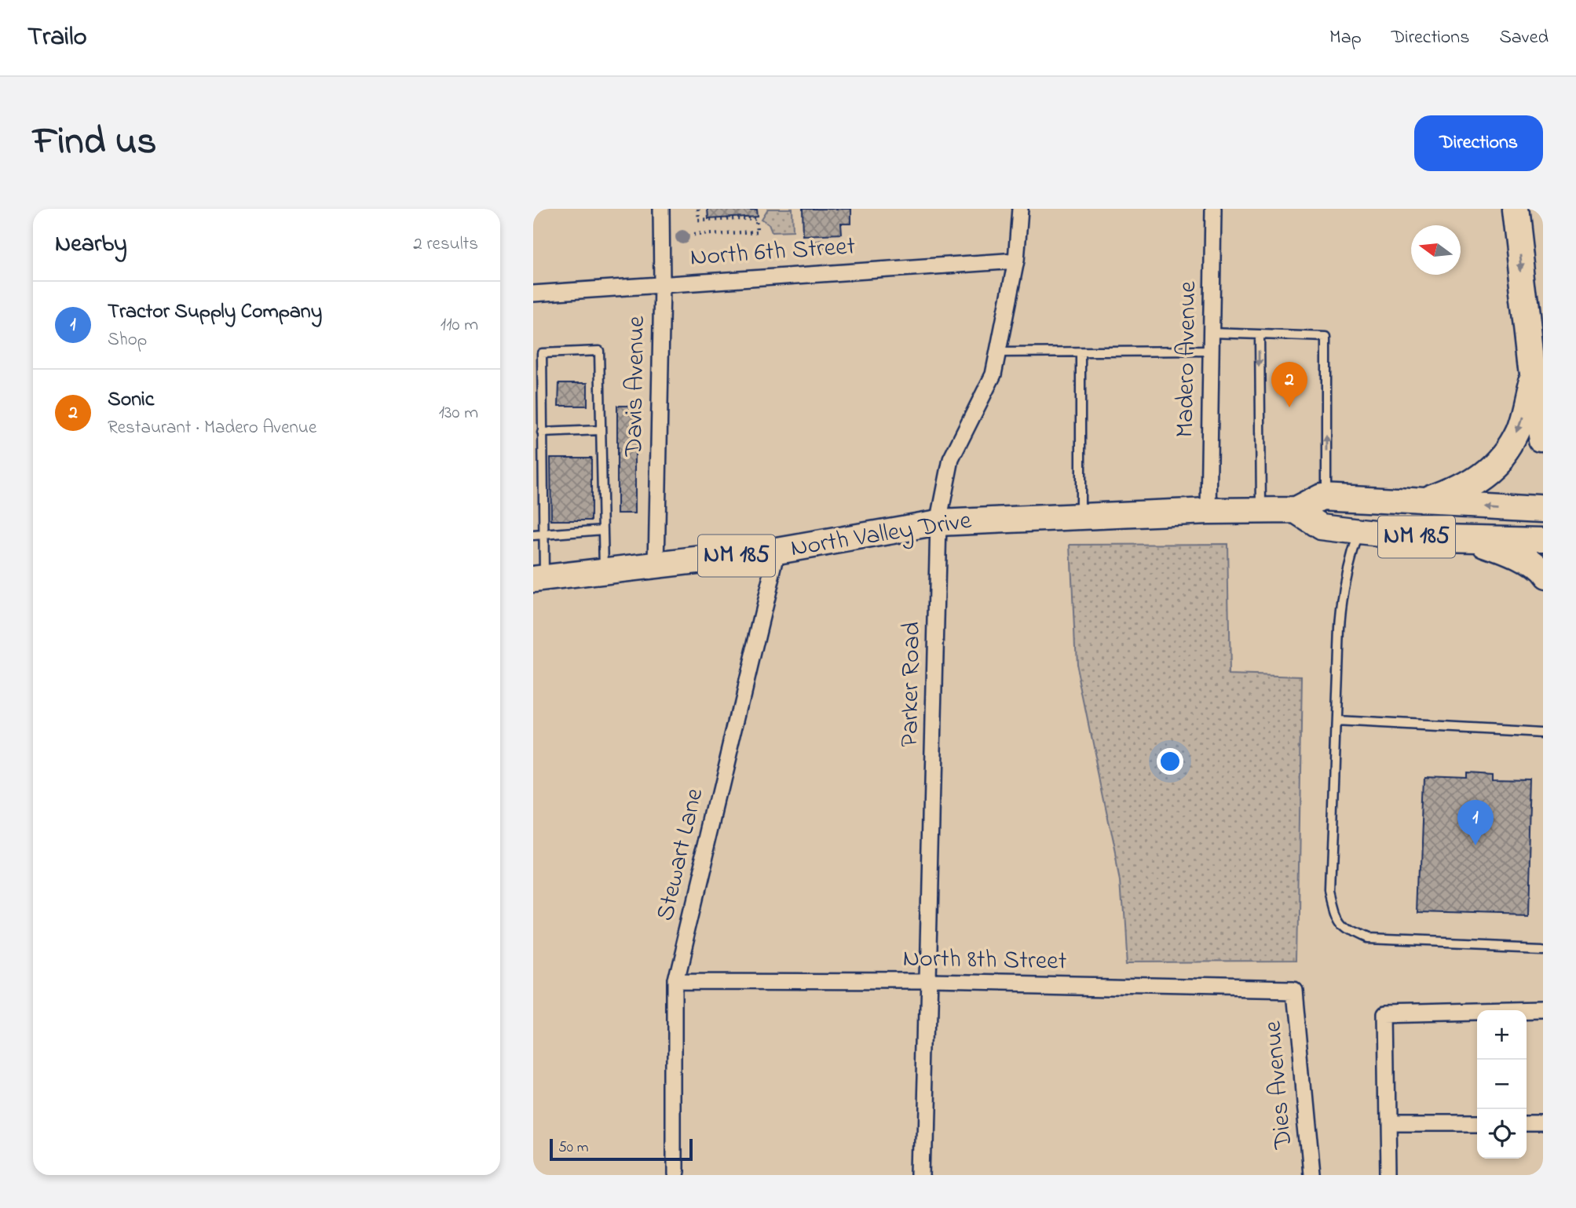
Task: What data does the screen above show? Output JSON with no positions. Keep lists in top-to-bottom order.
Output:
{
  "streets": {
    "main road": ["North Valley Drive", "NM 185"],
    "street": [
      "North 6th Street",
      "Madero Avenue",
      "Davis Avenue",
      "Parker Road",
      "Stewart Lane",
      "North 8th Street",
      "Dies Avenue"
    ]
  },
  "crossings": [
    ["North 6th Street", "Davis Avenue"],
    ["North 6th Street", "Parker Road"],
    ["Madero Avenue", "North Valley Drive"],
    ["Davis Avenue", "North Valley Drive"],
    ["North Valley Drive", "NM 185"],
    ["North Valley Drive", "Parker Road"],
    ["North Valley Drive", "Stewart Lane"],
    ["Parker Road", "North 8th Street"],
    ["Stewart Lane", "North 8th Street"],
    ["North 8th Street", "Dies Avenue"]
  ],
  "scale_bar": "50 m",
  "north": "left",
  "page": {
    "header": "Trailo",
    "nav": ["Map", "Directions", "Saved"],
    "title": "Find us",
    "buttons": "Directions",
    "heading": ["Nearby", "2 results"],
    "list": [
      {
        "mark": "1",
        "name": "Tractor Supply Company",
        "note": "Shop",
        "value": "110 m"
      },
      {
        "mark": "2",
        "name": "Sonic",
        "note": "Restaurant · Madero Avenue",
        "value": "130 m"
      }
    ],
    "pins": ["2", "1"],
    "map_buttons": ["+", "−"],
    "scale": "50 m"
  }
}
